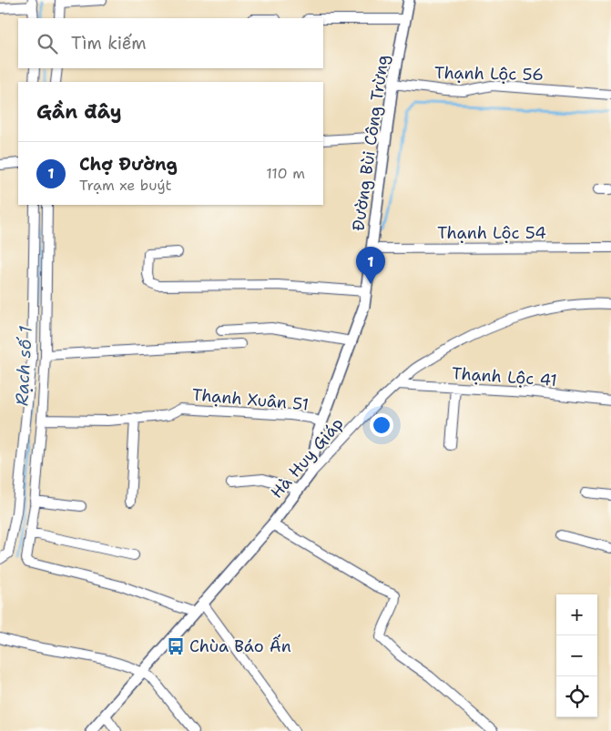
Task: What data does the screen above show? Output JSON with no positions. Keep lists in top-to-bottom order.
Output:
{
  "streets": {
    "street": [
      "Thạnh Lộc 56",
      "Đường Bùi Công Trừng",
      "Thạnh Lộc 54",
      "Thạnh Lộc 41",
      "Thạnh Xuân 51",
      "Hà Huy Giáp"
    ]
  },
  "crossings": [
    ["Thạnh Lộc 56", "Đường Bùi Công Trừng"],
    ["Đường Bùi Công Trừng", "Thạnh Lộc 54"],
    ["Đường Bùi Công Trừng", "Thạnh Xuân 51"],
    ["Đường Bùi Công Trừng", "Hà Huy Giáp"],
    ["Thạnh Lộc 41", "Hà Huy Giáp"]
  ],
  "water": ["Rạch số 1"],
  "places": {
    "bus stop": ["Chùa Báo Ấn"]
  },
  "page": {
    "search": "Tìm kiếm",
    "heading": "Gần đây",
    "list": [
      {
        "mark": "1",
        "name": "Chợ Đường",
        "note": "Trạm xe buýt",
        "value": "110 m"
      }
    ],
    "pins": "1",
    "map_buttons": ["+", "−"]
  }
}
